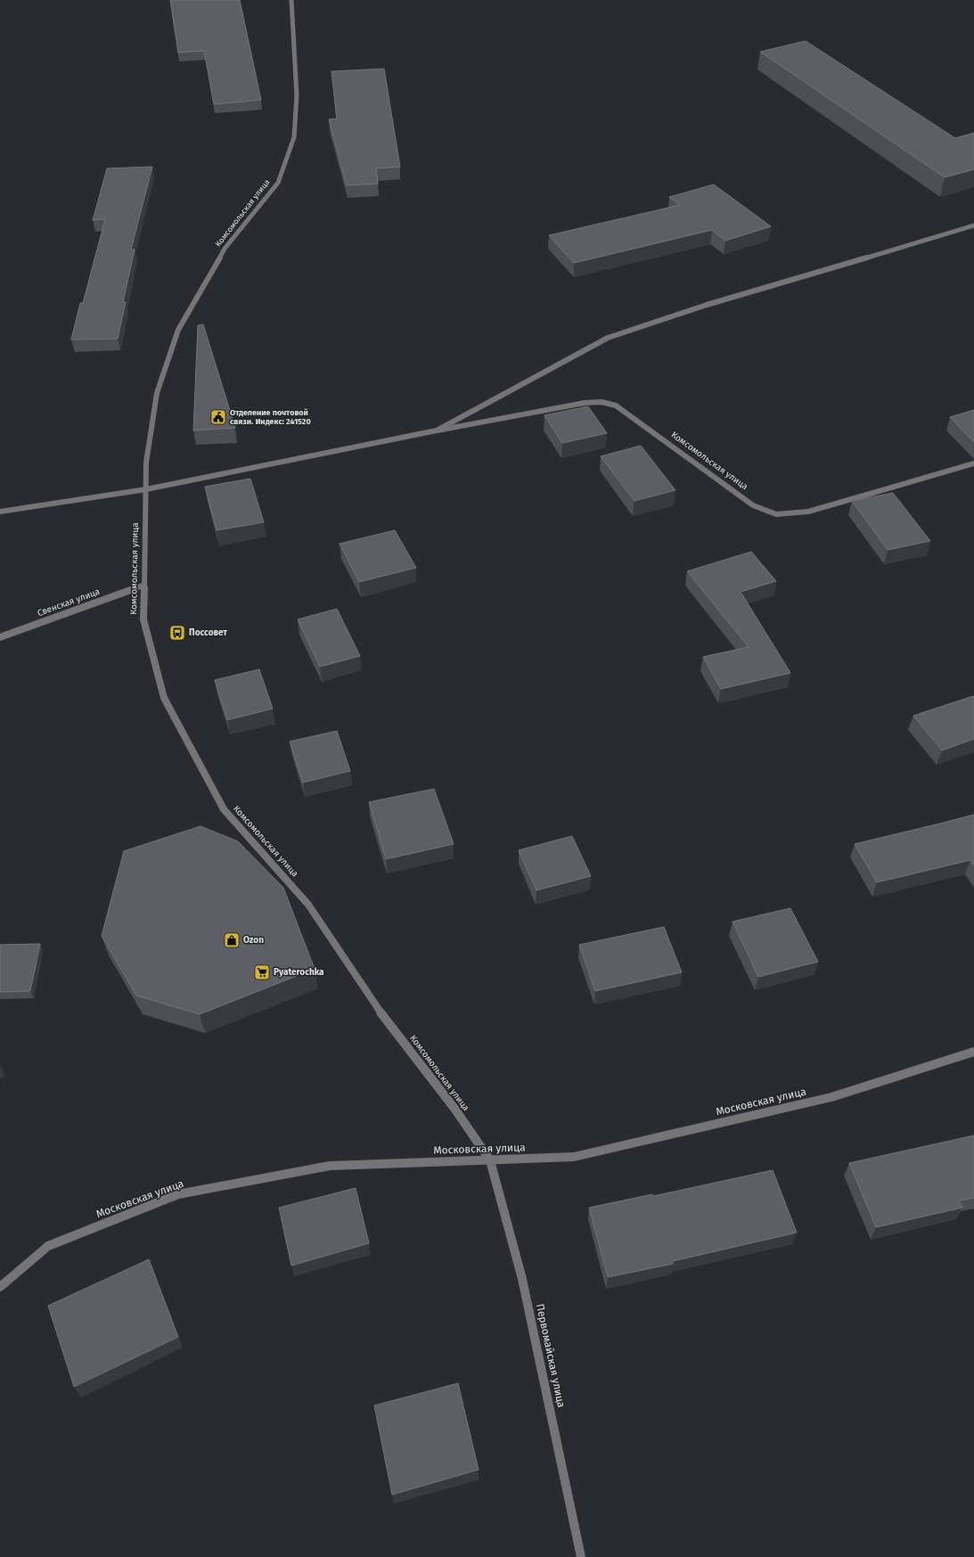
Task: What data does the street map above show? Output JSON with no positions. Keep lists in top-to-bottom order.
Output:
{
  "streets": {
    "street": [
      "Комсомольская улица",
      "Свенская улица",
      "Московская улица",
      "Первомайская улица"
    ]
  },
  "crossings": [
    ["Комсомольская улица", "Свенская улица"],
    ["Комсомольская улица", "Московская улица"],
    ["Комсомольская улица", "Первомайская улица"],
    ["Московская улица", "Первомайская улица"]
  ],
  "places": {
    "public building": ["Отделение почтовой связи. Индекс: 241520"],
    "bus stop": ["Поссовет"],
    "shop": ["Ozon"],
    "supermarket": ["Pyaterochka"]
  }
}
